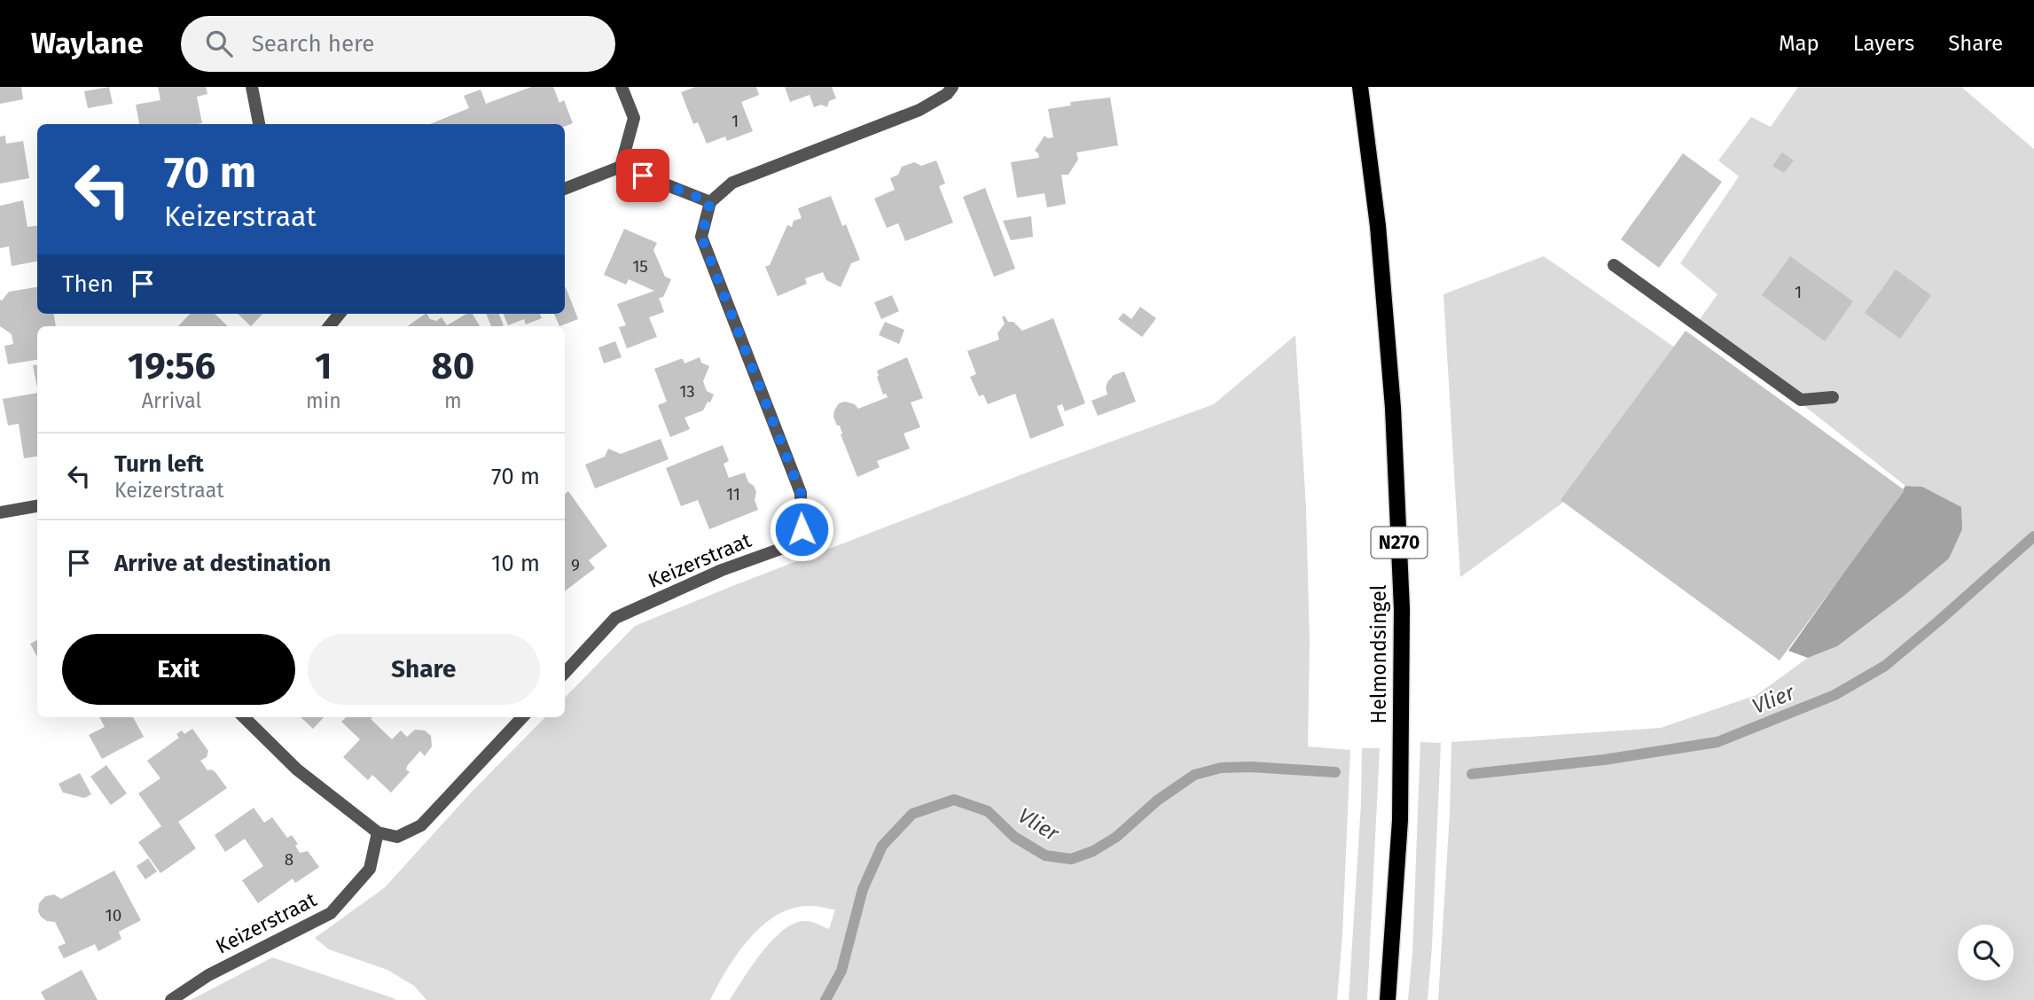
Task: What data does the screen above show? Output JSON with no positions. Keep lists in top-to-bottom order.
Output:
{
  "streets": {
    "main road": ["N270", "Helmondsingel"],
    "street": ["Keizerstraat"]
  },
  "water": ["Vlier"],
  "house_numbers": [
    "1",
    "15",
    "1",
    "13",
    "11",
    "9",
    "8",
    "10"
  ],
  "page": {
    "header": "Waylane",
    "search": "Search here",
    "nav": ["Map", "Layers", "Share"],
    "turn": ["70 m", "Keizerstraat"],
    "then": "Then",
    "eta": [
      "19:56",
      "Arrival",
      "1",
      "min",
      "80",
      "m"
    ],
    "list": [
      {
        "name": "Turn left",
        "note": "Keizerstraat",
        "value": "70 m"
      },
      {
        "name": "Arrive at destination",
        "value": "10 m"
      }
    ],
    "buttons": ["Exit", "Share"]
  }
}
